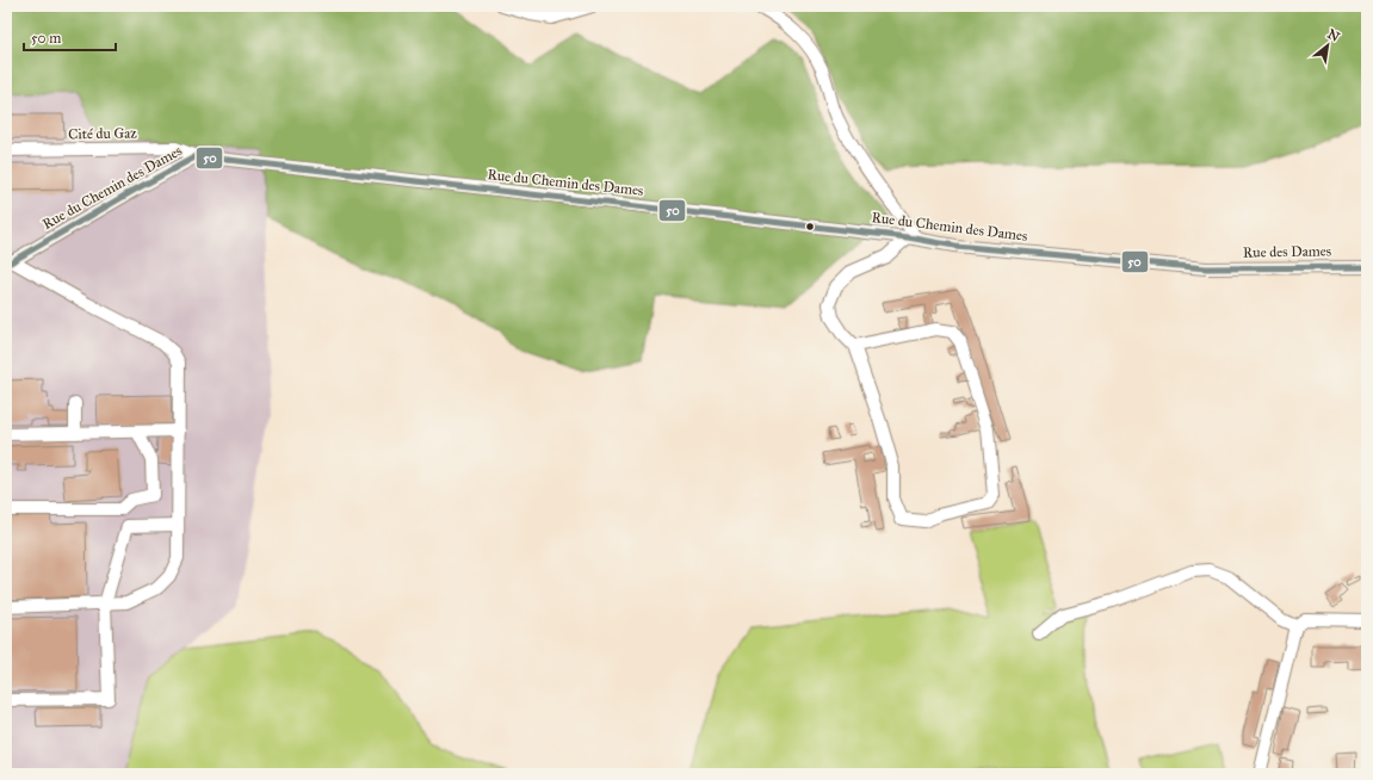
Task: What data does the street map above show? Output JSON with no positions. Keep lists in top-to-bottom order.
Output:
{
  "streets": {
    "street": ["Cité du Gaz", "Rue du Chemin des Dames", "Rue des Dames"]
  },
  "crossings": [
    ["Cité du Gaz", "Rue du Chemin des Dames"],
    ["Rue du Chemin des Dames", "Rue des Dames"]
  ],
  "lines": ["transit line 50"],
  "scale_bar": "50 m",
  "north": "top right"
}
